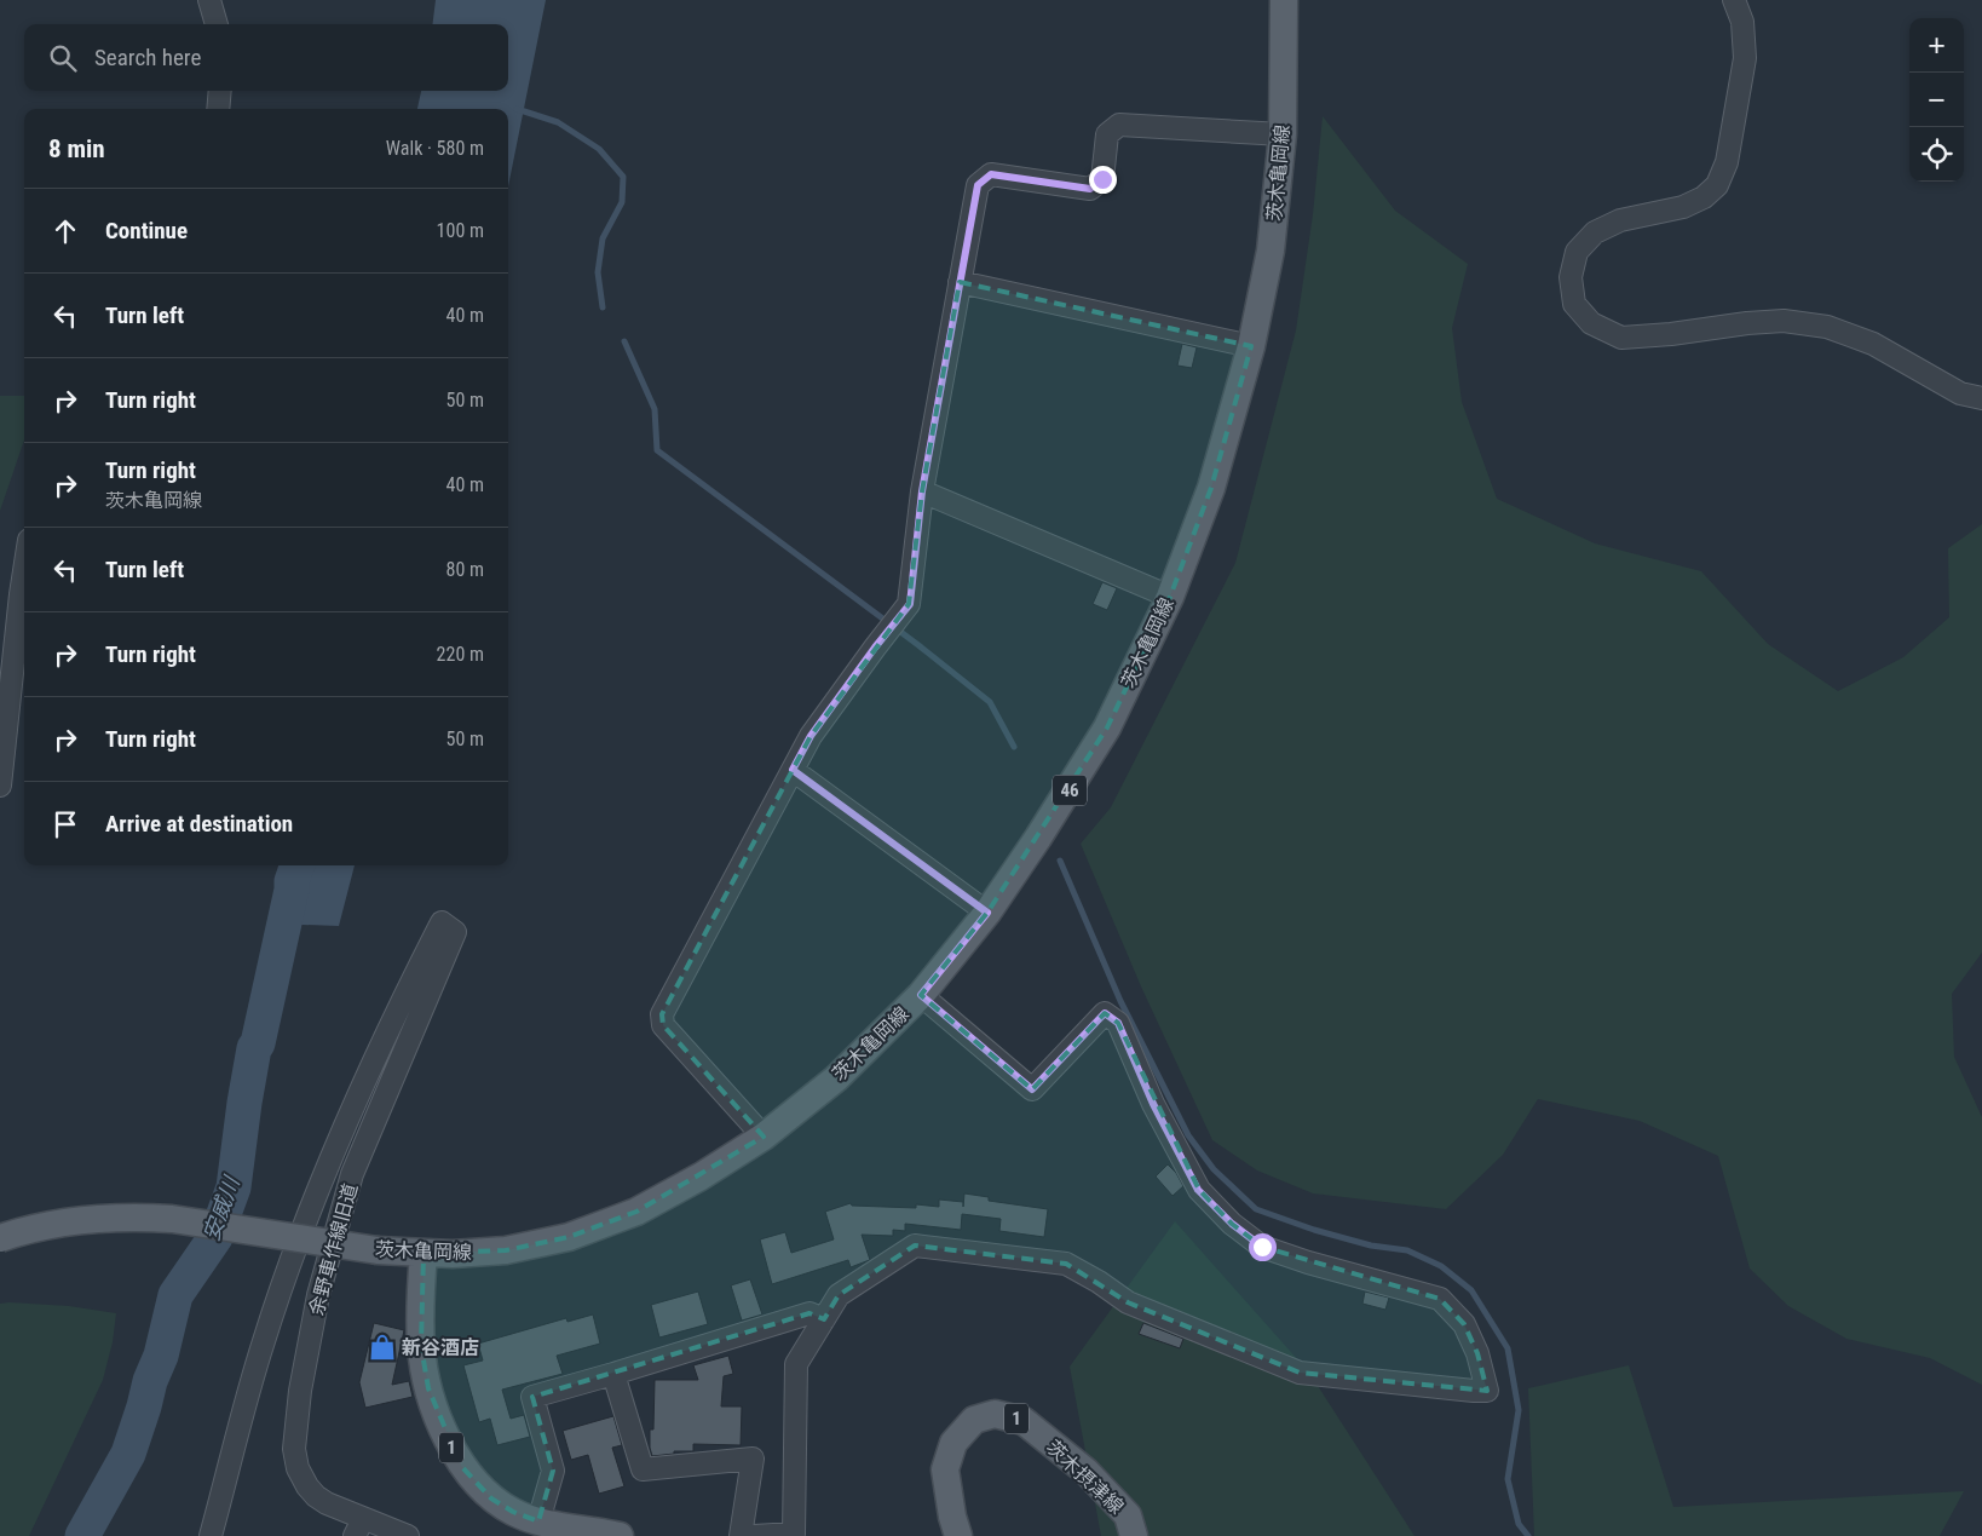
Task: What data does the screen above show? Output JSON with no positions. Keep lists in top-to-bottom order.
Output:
{
  "streets": {
    "main road": [
      "茨木亀岡線",
      "46",
      "1",
      "茨木摂津線"
    ],
    "street": ["余野車作線旧道"]
  },
  "crossings": [
    ["茨木亀岡線", "1"]
  ],
  "water": ["安威川"],
  "places": {
    "shop": ["新谷酒店"]
  },
  "page": {
    "map_buttons": ["+", "−"],
    "search": "Search here",
    "heading": ["8 min", "Walk · 580 m"],
    "list": [
      ["Continue", "100 m"],
      ["Turn left", "40 m"],
      ["Turn right", "50 m"],
      ["Turn right", "茨木亀岡線", "40 m"],
      ["Turn left", "80 m"],
      ["Turn right", "220 m"],
      ["Turn right", "50 m"],
      "Arrive at destination"
    ]
  }
}
